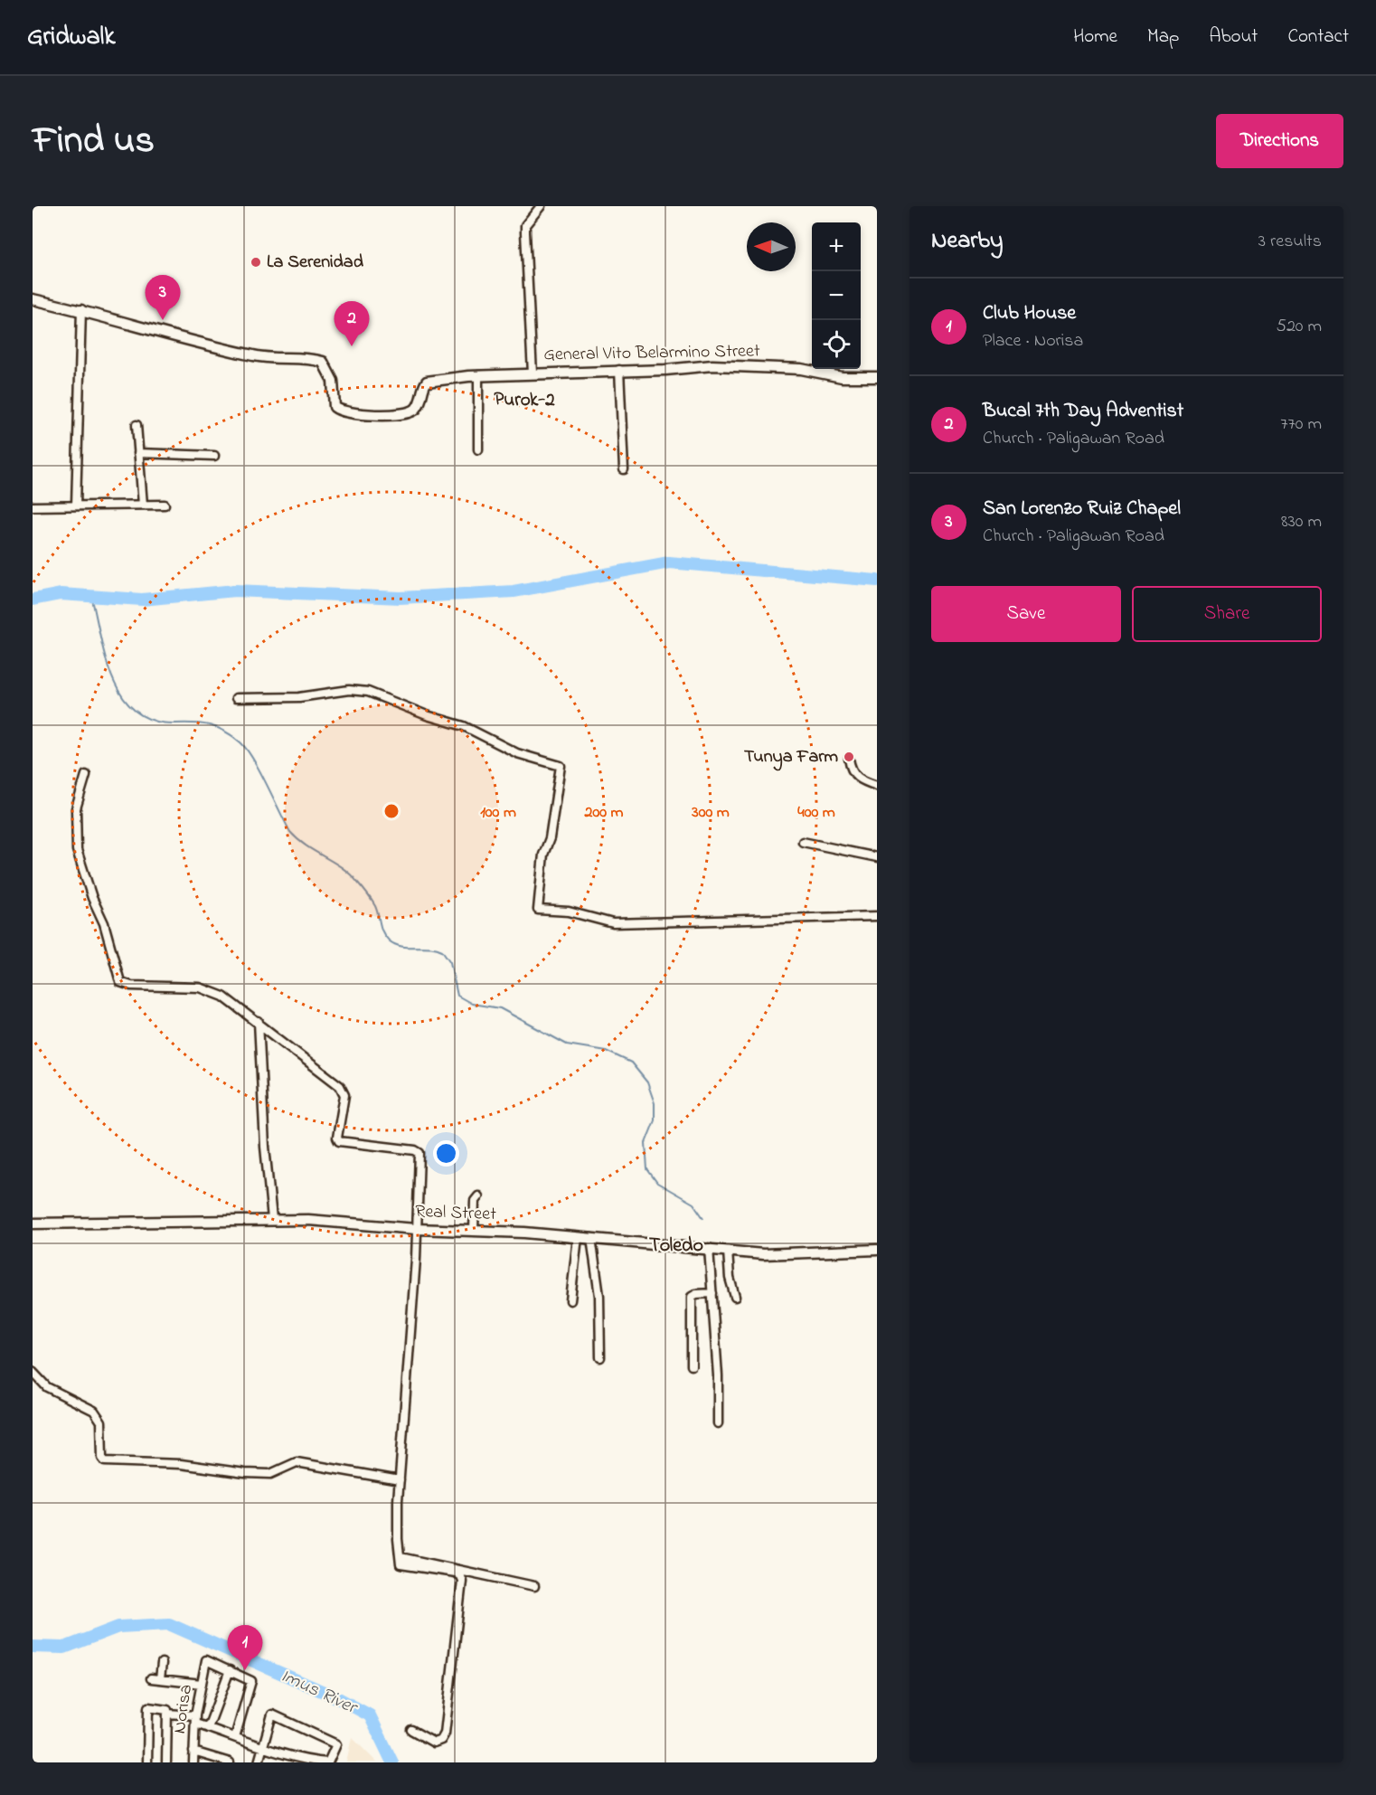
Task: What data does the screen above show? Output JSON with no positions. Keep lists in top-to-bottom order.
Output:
{
  "streets": {
    "street": ["General Vito Belarmino Street", "Real Street", "Norisa"]
  },
  "districts": ["Purok-2", "Toledo"],
  "water": ["Imus River"],
  "places": ["La Serenidad", "Tunya Farm"],
  "north": "left",
  "page": {
    "header": "Gridwalk",
    "nav": [
      "Home",
      "Map",
      "About",
      "Contact"
    ],
    "title": "Find us",
    "buttons": [
      "Directions",
      ["Save", "Share"]
    ],
    "heading": ["Nearby", "3 results"],
    "map_buttons": ["+", "−"],
    "pins": ["3", "2", "1"],
    "list": [
      {
        "mark": "1",
        "name": "Club House",
        "note": "Place · Norisa",
        "value": "520 m"
      },
      {
        "mark": "2",
        "name": "Bucal 7th Day Adventist",
        "note": "Church · Paligawan Road",
        "value": "770 m"
      },
      {
        "mark": "3",
        "name": "San Lorenzo Ruiz Chapel",
        "note": "Church · Paligawan Road",
        "value": "830 m"
      }
    ]
  },
  "rings": [
    "100 m",
    "200 m",
    "300 m",
    "400 m"
  ]
}
